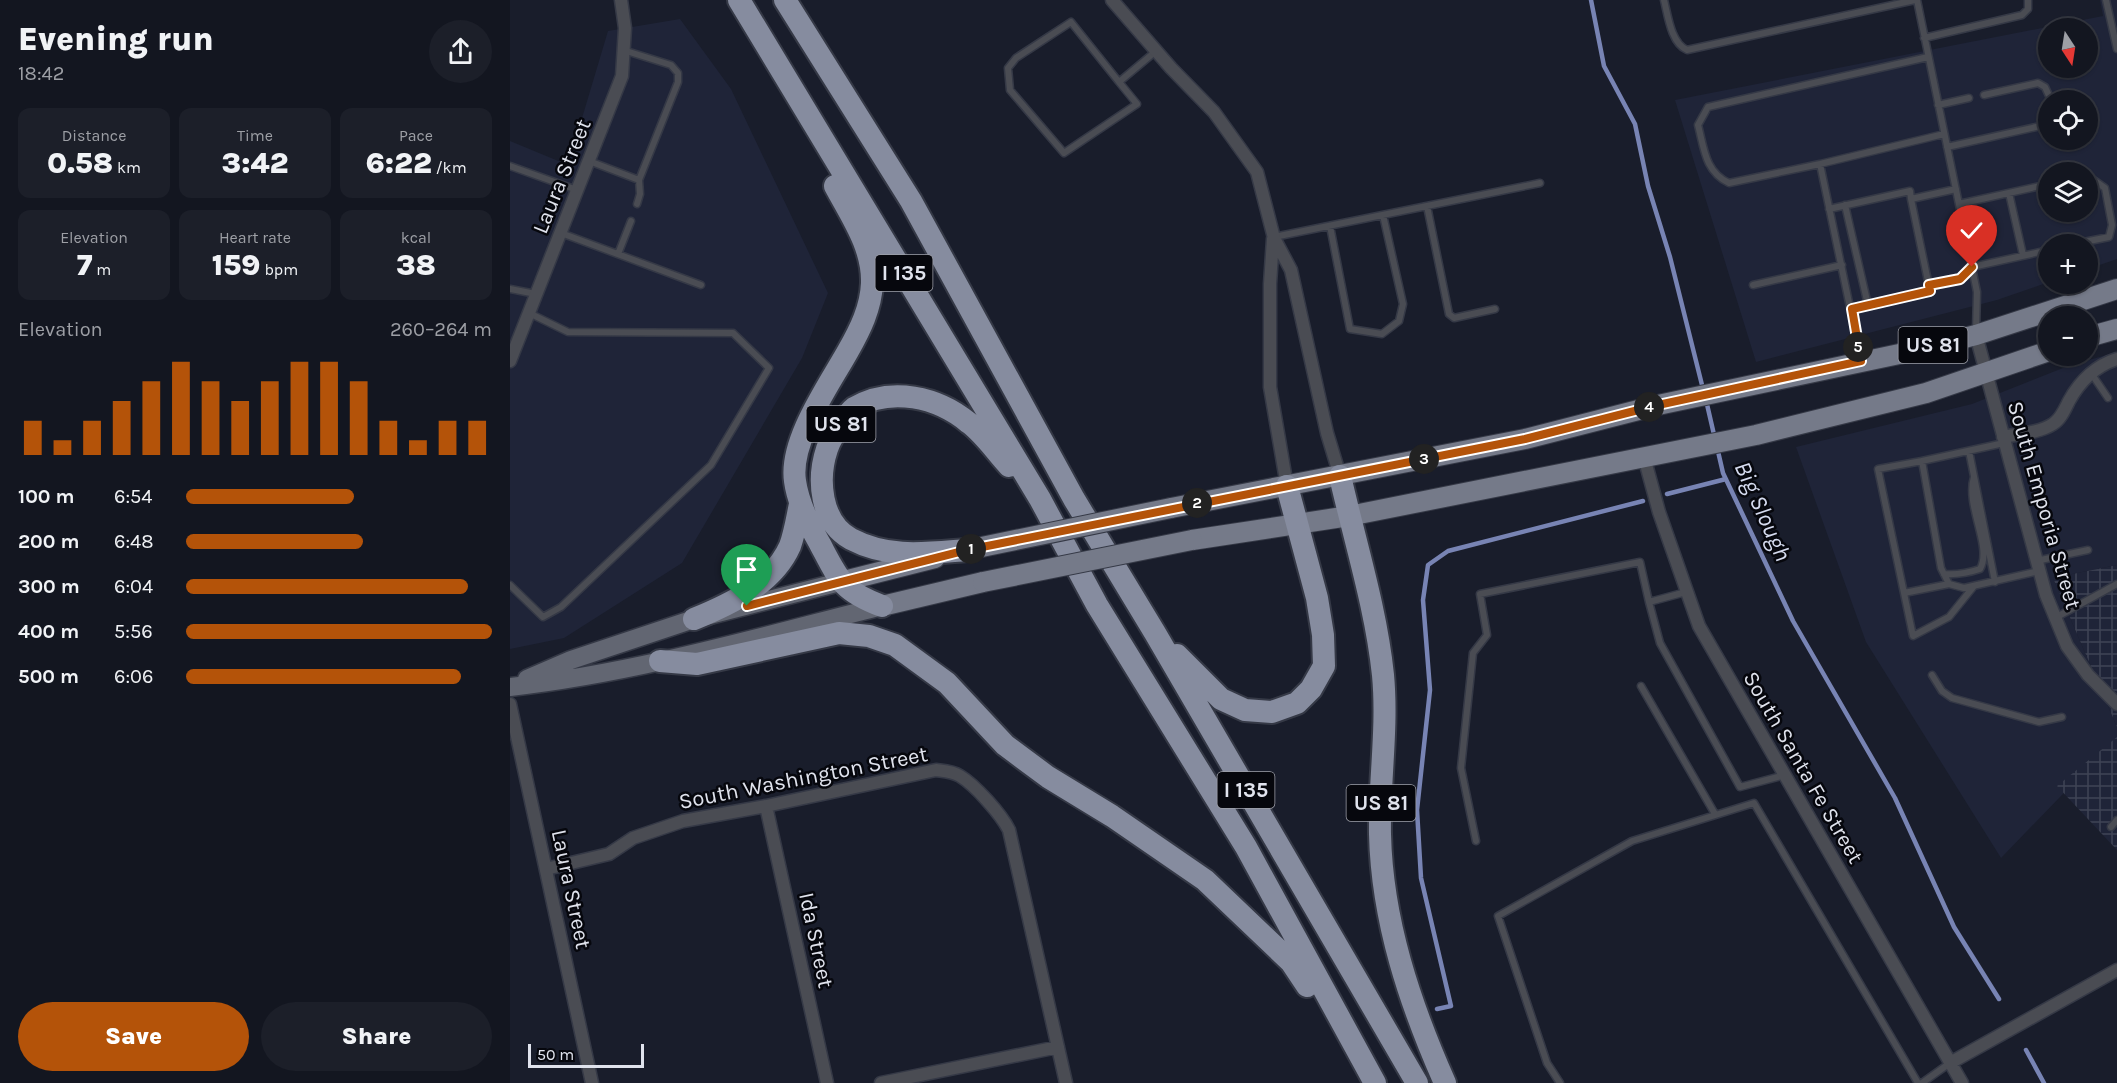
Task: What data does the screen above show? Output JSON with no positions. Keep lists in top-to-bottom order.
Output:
{
  "streets": {
    "highway": ["I 135", "US 81"],
    "street": [
      "Laura Street",
      "South Emporia Street",
      "South Santa Fe Street",
      "South Washington Street",
      "Ida Street"
    ]
  },
  "crossings": [
    ["Laura Street", "South Washington Street"],
    ["I 135", "US 81"],
    ["US 81", "South Emporia Street"],
    ["South Washington Street", "Ida Street"]
  ],
  "water": ["Big Slough"],
  "scale_bar": "50 m",
  "north": "bottom",
  "page": {
    "heading": ["Evening run", "18:42"],
    "map_buttons": ["+", "−"],
    "stats": [
      ["Distance", "0.58 km"],
      ["Time", "3:42"],
      ["Pace", "6:22 /km"],
      ["Elevation", "7 m"],
      ["Heart rate", "159 bpm"],
      ["kcal", "38"]
    ],
    "chart": ["Elevation", "260–264 m"],
    "pins": [
      "5",
      "4",
      "3",
      "2",
      "1"
    ],
    "list": [
      {
        "name": "100 m",
        "note": "6:54"
      },
      {
        "name": "200 m",
        "note": "6:48"
      },
      {
        "name": "300 m",
        "note": "6:04"
      },
      {
        "name": "400 m",
        "note": "5:56"
      },
      {
        "name": "500 m",
        "note": "6:06"
      }
    ],
    "buttons": ["Save", "Share"],
    "scale": "50 m"
  }
}
